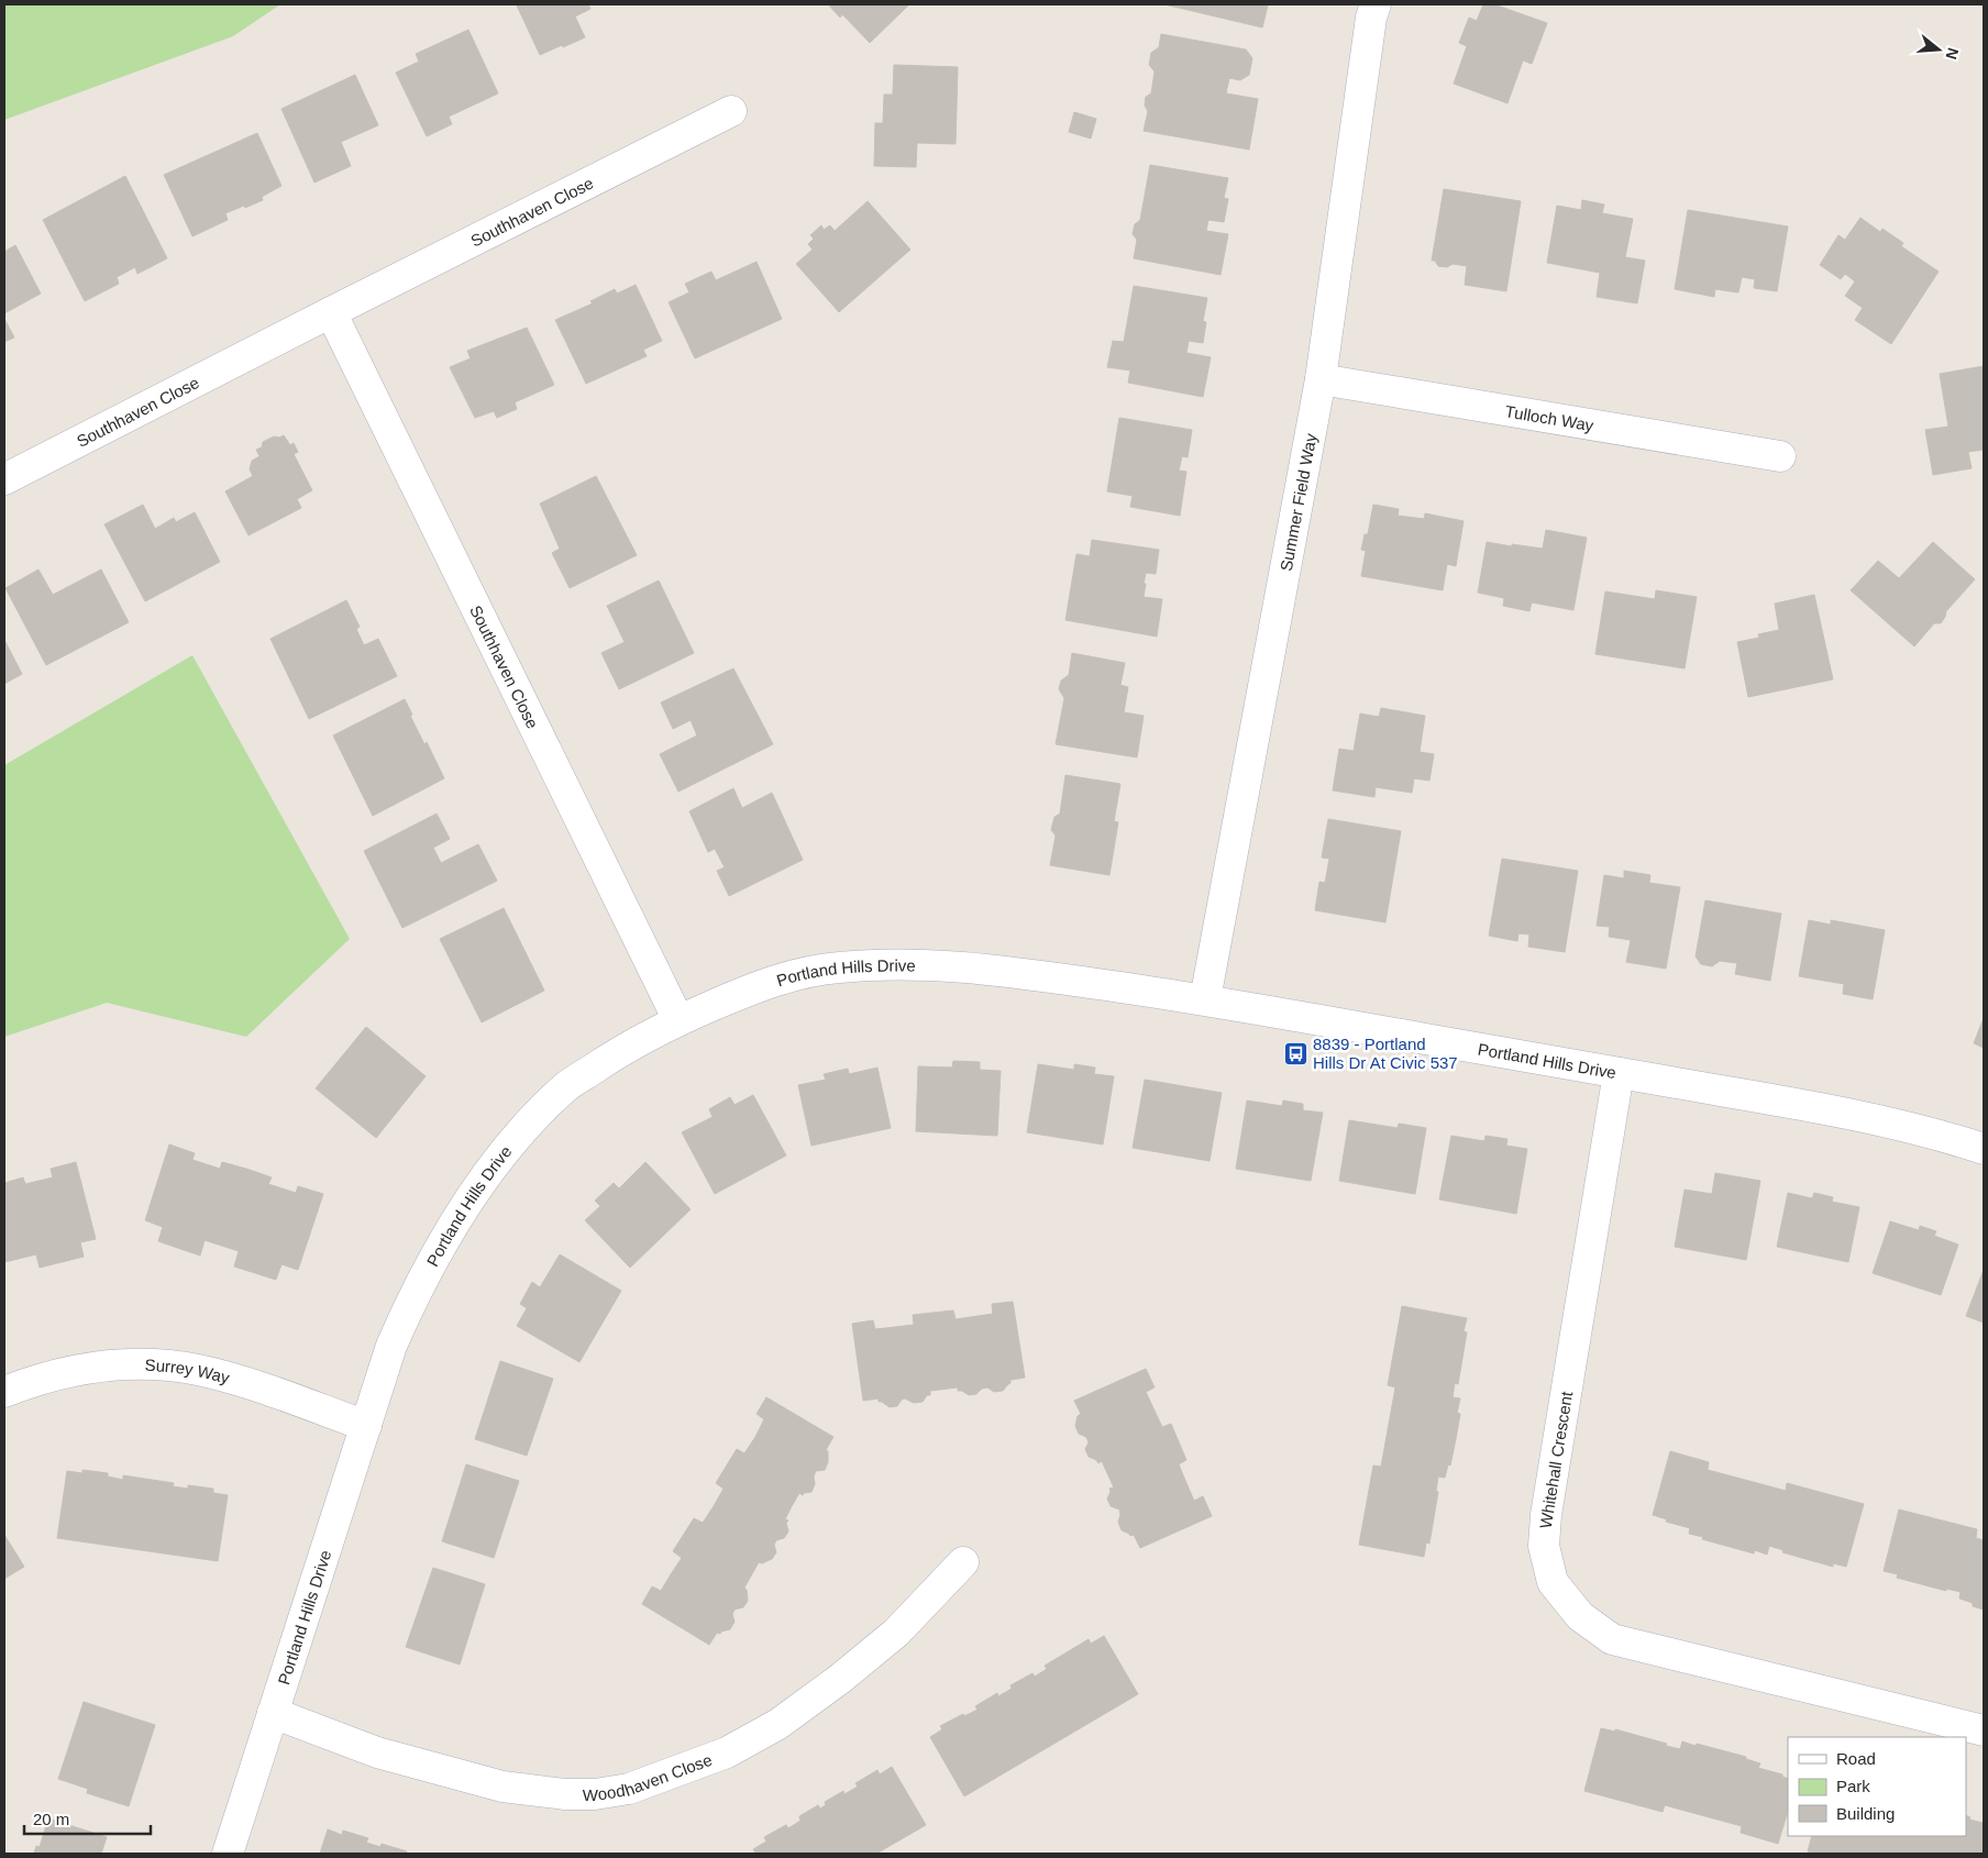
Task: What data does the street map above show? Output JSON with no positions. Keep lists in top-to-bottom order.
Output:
{
  "streets": {
    "street": [
      "Southhaven Close",
      "Tulloch Way",
      "Summer Field Way",
      "Portland Hills Drive",
      "Surrey Way",
      "Whitehall Crescent",
      "Woodhaven Close"
    ]
  },
  "crossings": [
    ["Southhaven Close", "Portland Hills Drive"],
    ["Tulloch Way", "Summer Field Way"],
    ["Summer Field Way", "Portland Hills Drive"],
    ["Portland Hills Drive", "Surrey Way"],
    ["Portland Hills Drive", "Whitehall Crescent"],
    ["Portland Hills Drive", "Woodhaven Close"]
  ],
  "places": {
    "bus stop": ["8839 - Portland Hills Dr At Civic 537"]
  },
  "legend": ["Road", "Park", "Building"],
  "scale_bar": "20 m",
  "north": "right"
}
